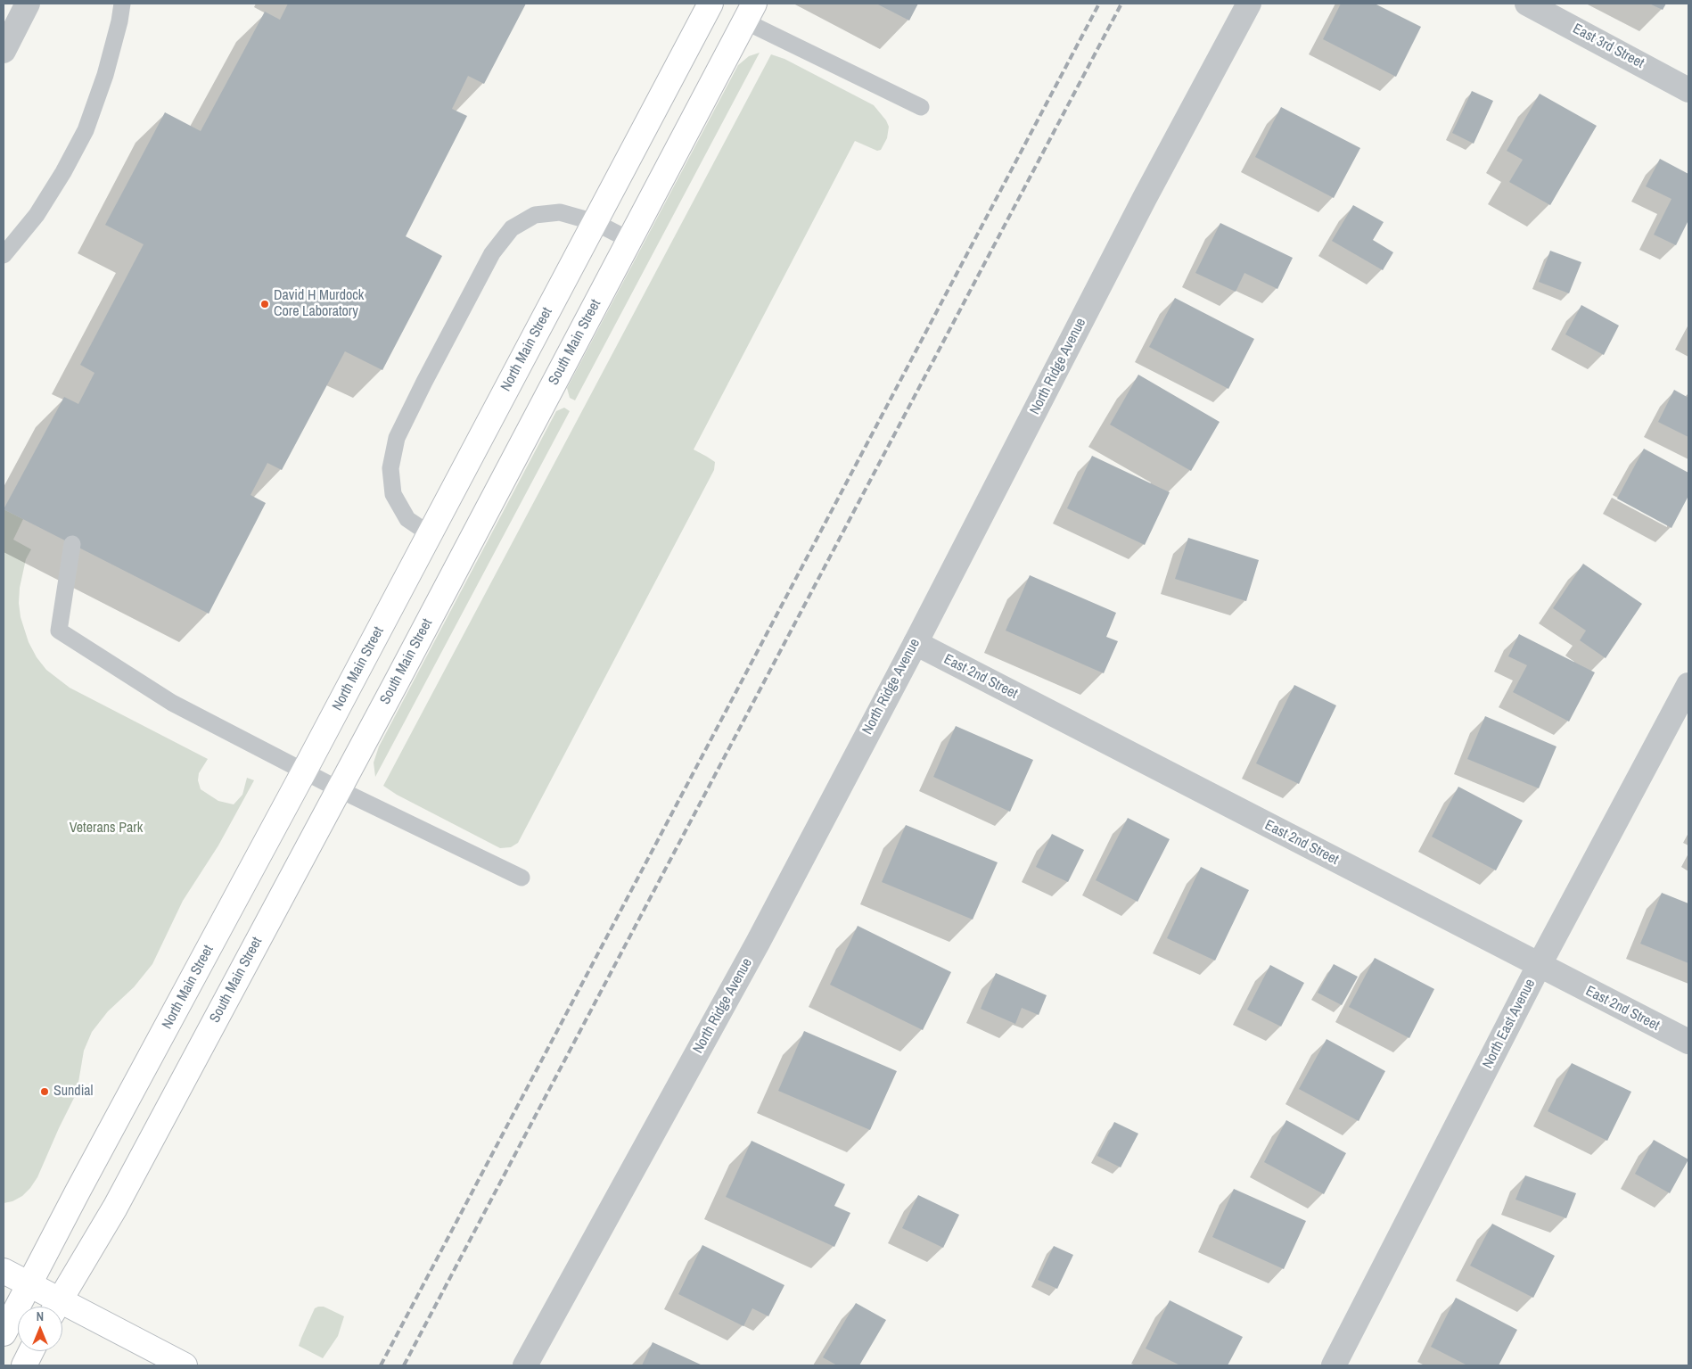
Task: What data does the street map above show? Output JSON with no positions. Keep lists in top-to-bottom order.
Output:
{
  "streets": {
    "main road": ["South Main Street", "North Main Street"],
    "street": [
      "East 3rd Street",
      "North Ridge Avenue",
      "East 2nd Street",
      "North East Avenue"
    ]
  },
  "crossings": [
    ["North Ridge Avenue", "East 2nd Street"],
    ["East 2nd Street", "North East Avenue"]
  ],
  "parks": ["Veterans Park"],
  "places": ["David H Murdock Core Laboratory", "Sundial"],
  "north": "top"
}
